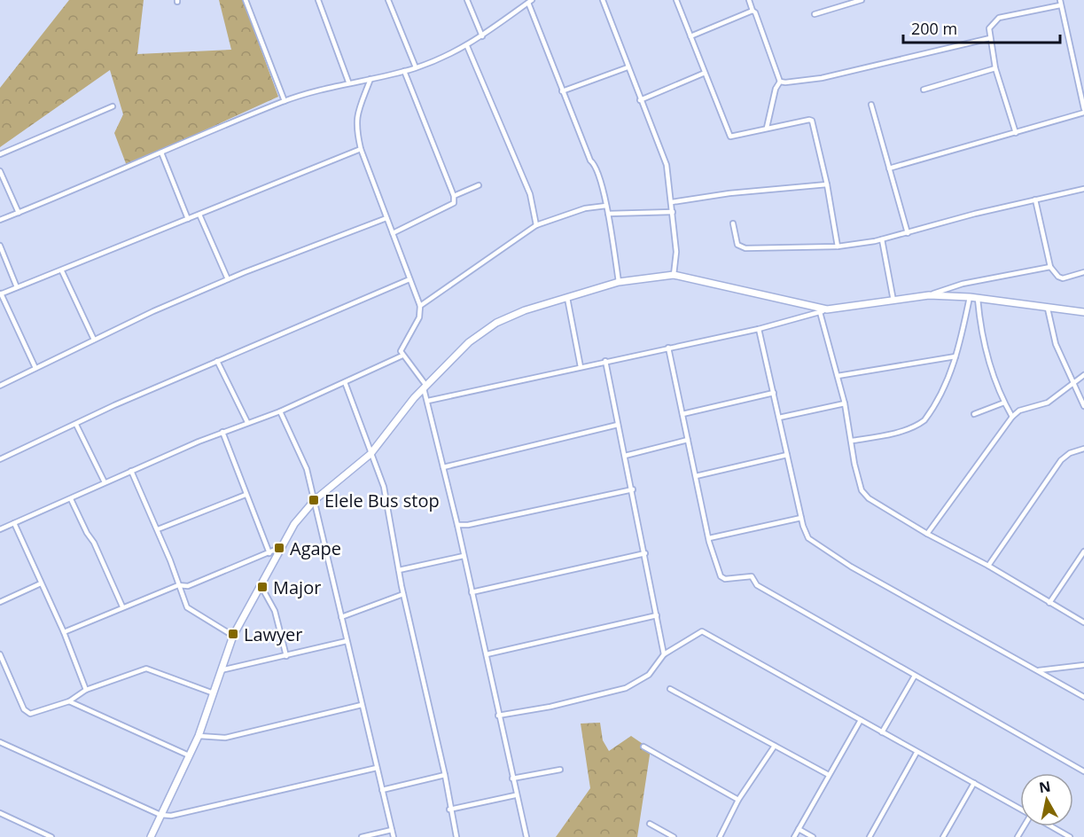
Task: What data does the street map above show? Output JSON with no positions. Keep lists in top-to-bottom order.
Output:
{
  "places": {
    "transit": [
      "Elele Bus stop",
      "Agape",
      "Major",
      "Lawyer"
    ]
  },
  "scale_bar": "200 m",
  "north": "top"
}
